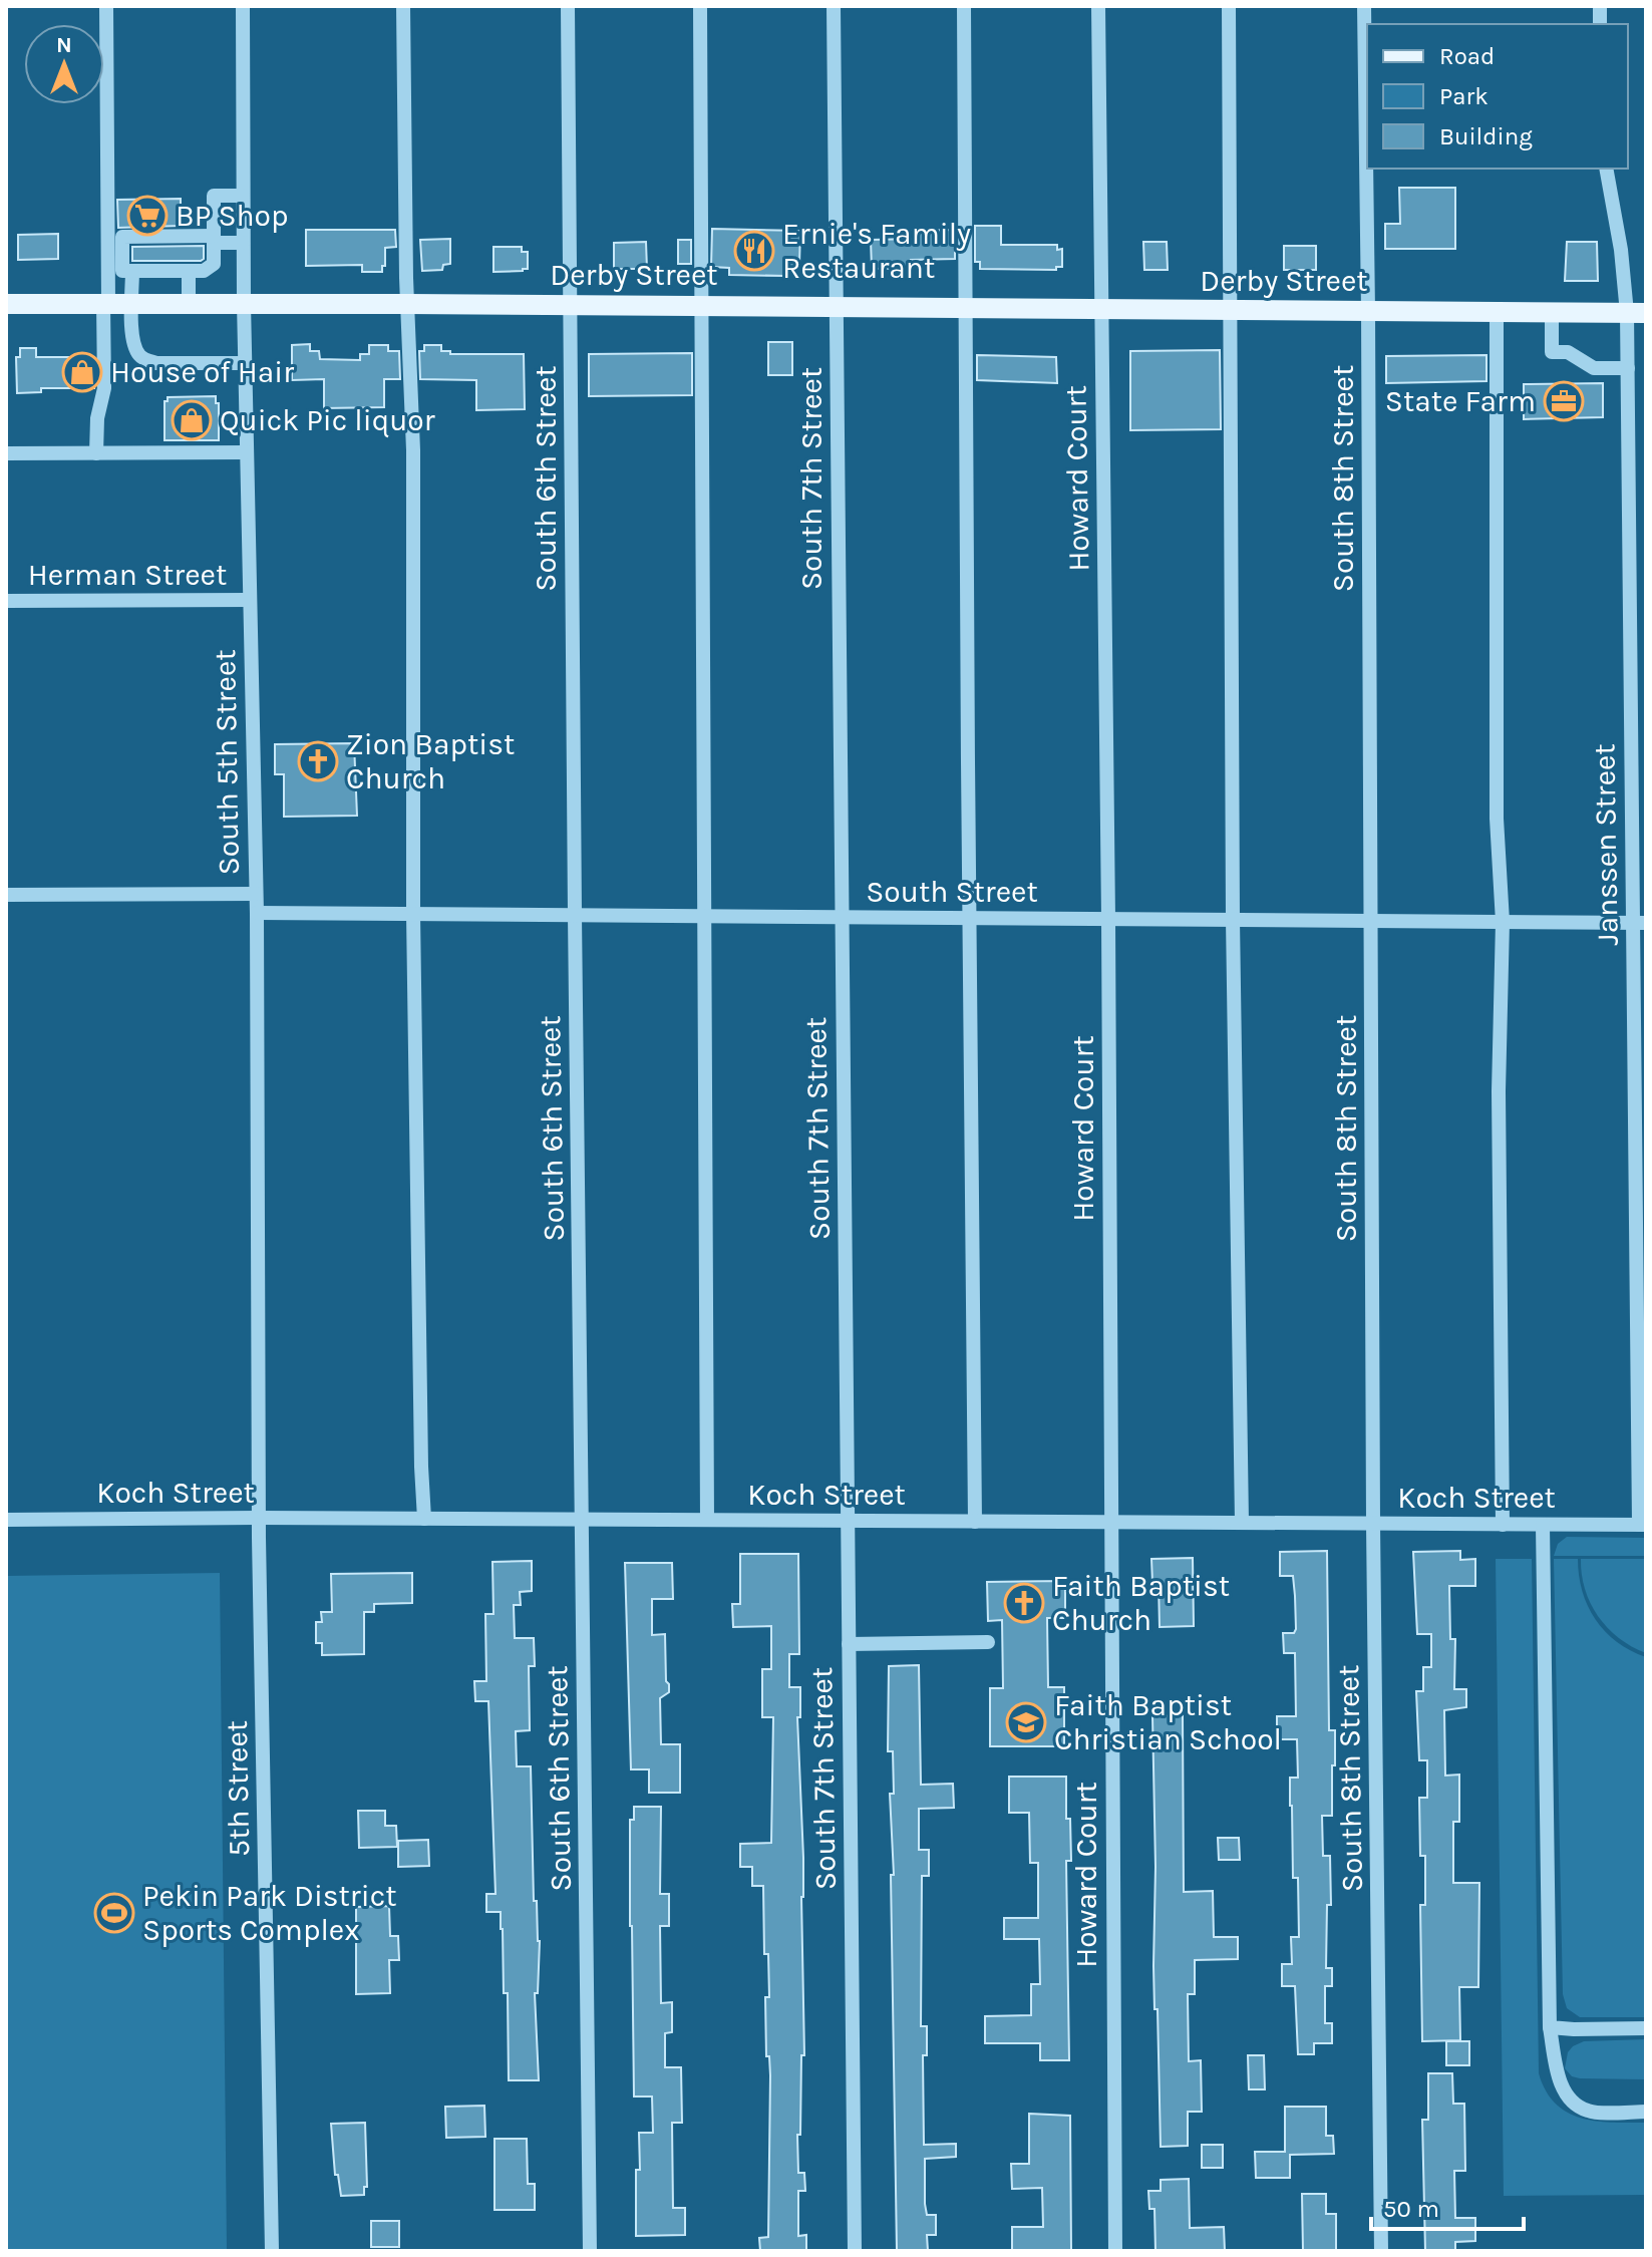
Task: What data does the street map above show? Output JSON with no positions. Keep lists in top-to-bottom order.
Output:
{
  "streets": {
    "main road": ["Derby Street"],
    "street": [
      "South 6th Street",
      "South 7th Street",
      "Howard Court",
      "South 8th Street",
      "Herman Street",
      "South 5th Street",
      "Janssen Street",
      "South Street",
      "Koch Street",
      "5th Street"
    ]
  },
  "crossings": [
    ["Derby Street", "South 6th Street"],
    ["Derby Street", "South 7th Street"],
    ["Derby Street", "Howard Court"],
    ["Derby Street", "South 8th Street"],
    ["Derby Street", "South 5th Street"],
    ["Derby Street", "Janssen Street"],
    ["South 6th Street", "South Street"],
    ["South 6th Street", "Koch Street"],
    ["South 7th Street", "South Street"],
    ["South 7th Street", "Koch Street"],
    ["Howard Court", "South Street"],
    ["Howard Court", "Koch Street"],
    ["South 8th Street", "South Street"],
    ["South 8th Street", "Koch Street"],
    ["Herman Street", "South 5th Street"],
    ["South 5th Street", "South Street"],
    ["South 5th Street", "Koch Street"],
    ["South 5th Street", "5th Street"],
    ["Janssen Street", "South Street"],
    ["Janssen Street", "Koch Street"],
    ["Koch Street", "5th Street"]
  ],
  "places": {
    "supermarket": ["BP Shop"],
    "restaurant": ["Ernie's Family Restaurant"],
    "shop": ["House of Hair", "Quick Pic liquor"],
    "office": ["State Farm"],
    "church": ["Zion Baptist Church", "Faith Baptist Church"],
    "school or university": ["Faith Baptist Christian School"],
    "sports": ["Pekin Park District Sports Complex"]
  },
  "legend": ["Road", "Park", "Building"],
  "scale_bar": "50 m",
  "north": "top"
}
